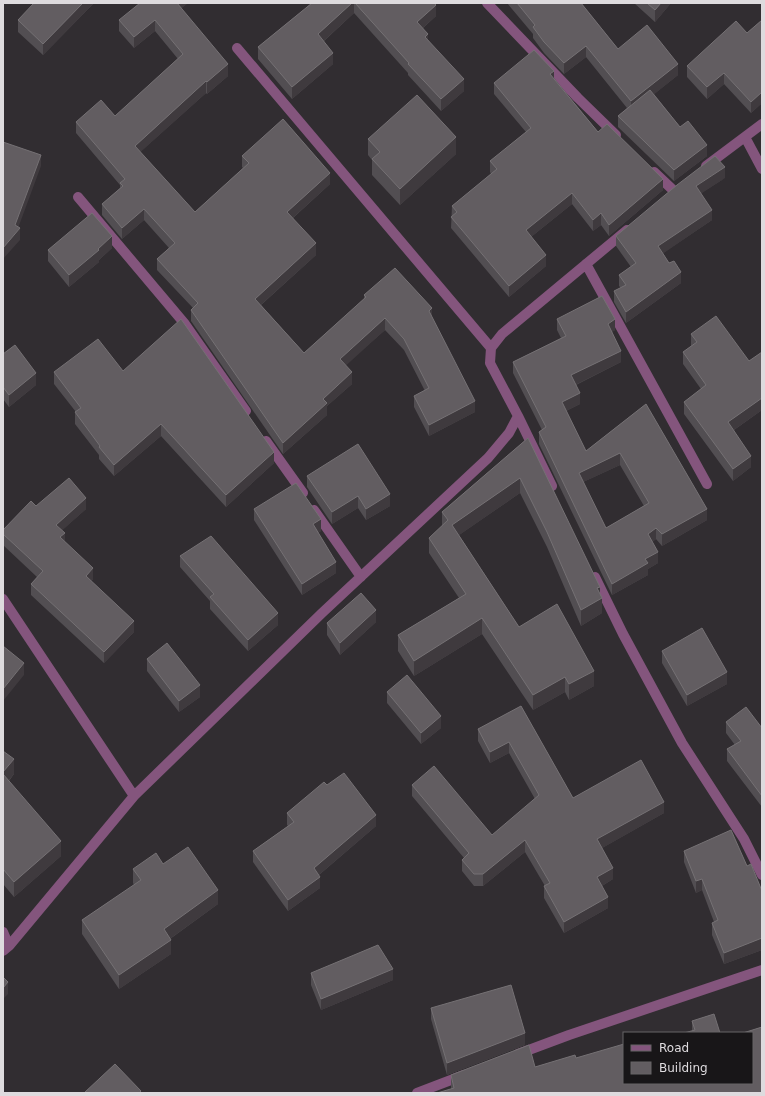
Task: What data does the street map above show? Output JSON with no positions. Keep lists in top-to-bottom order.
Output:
{
  "legend": ["Road", "Building"]
}
